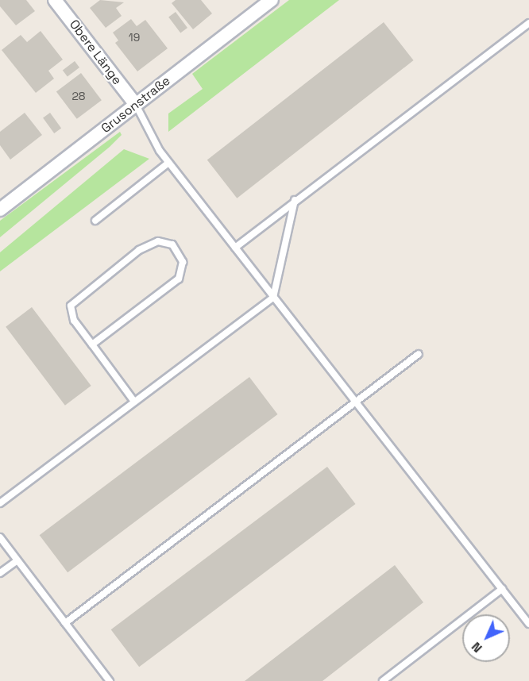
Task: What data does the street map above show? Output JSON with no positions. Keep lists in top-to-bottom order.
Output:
{
  "streets": {
    "street": ["Obere Länge", "Grusonstraße"]
  },
  "crossings": [
    ["Obere Länge", "Grusonstraße"]
  ],
  "house_numbers": ["19", "28"],
  "north": "bottom left"
}
